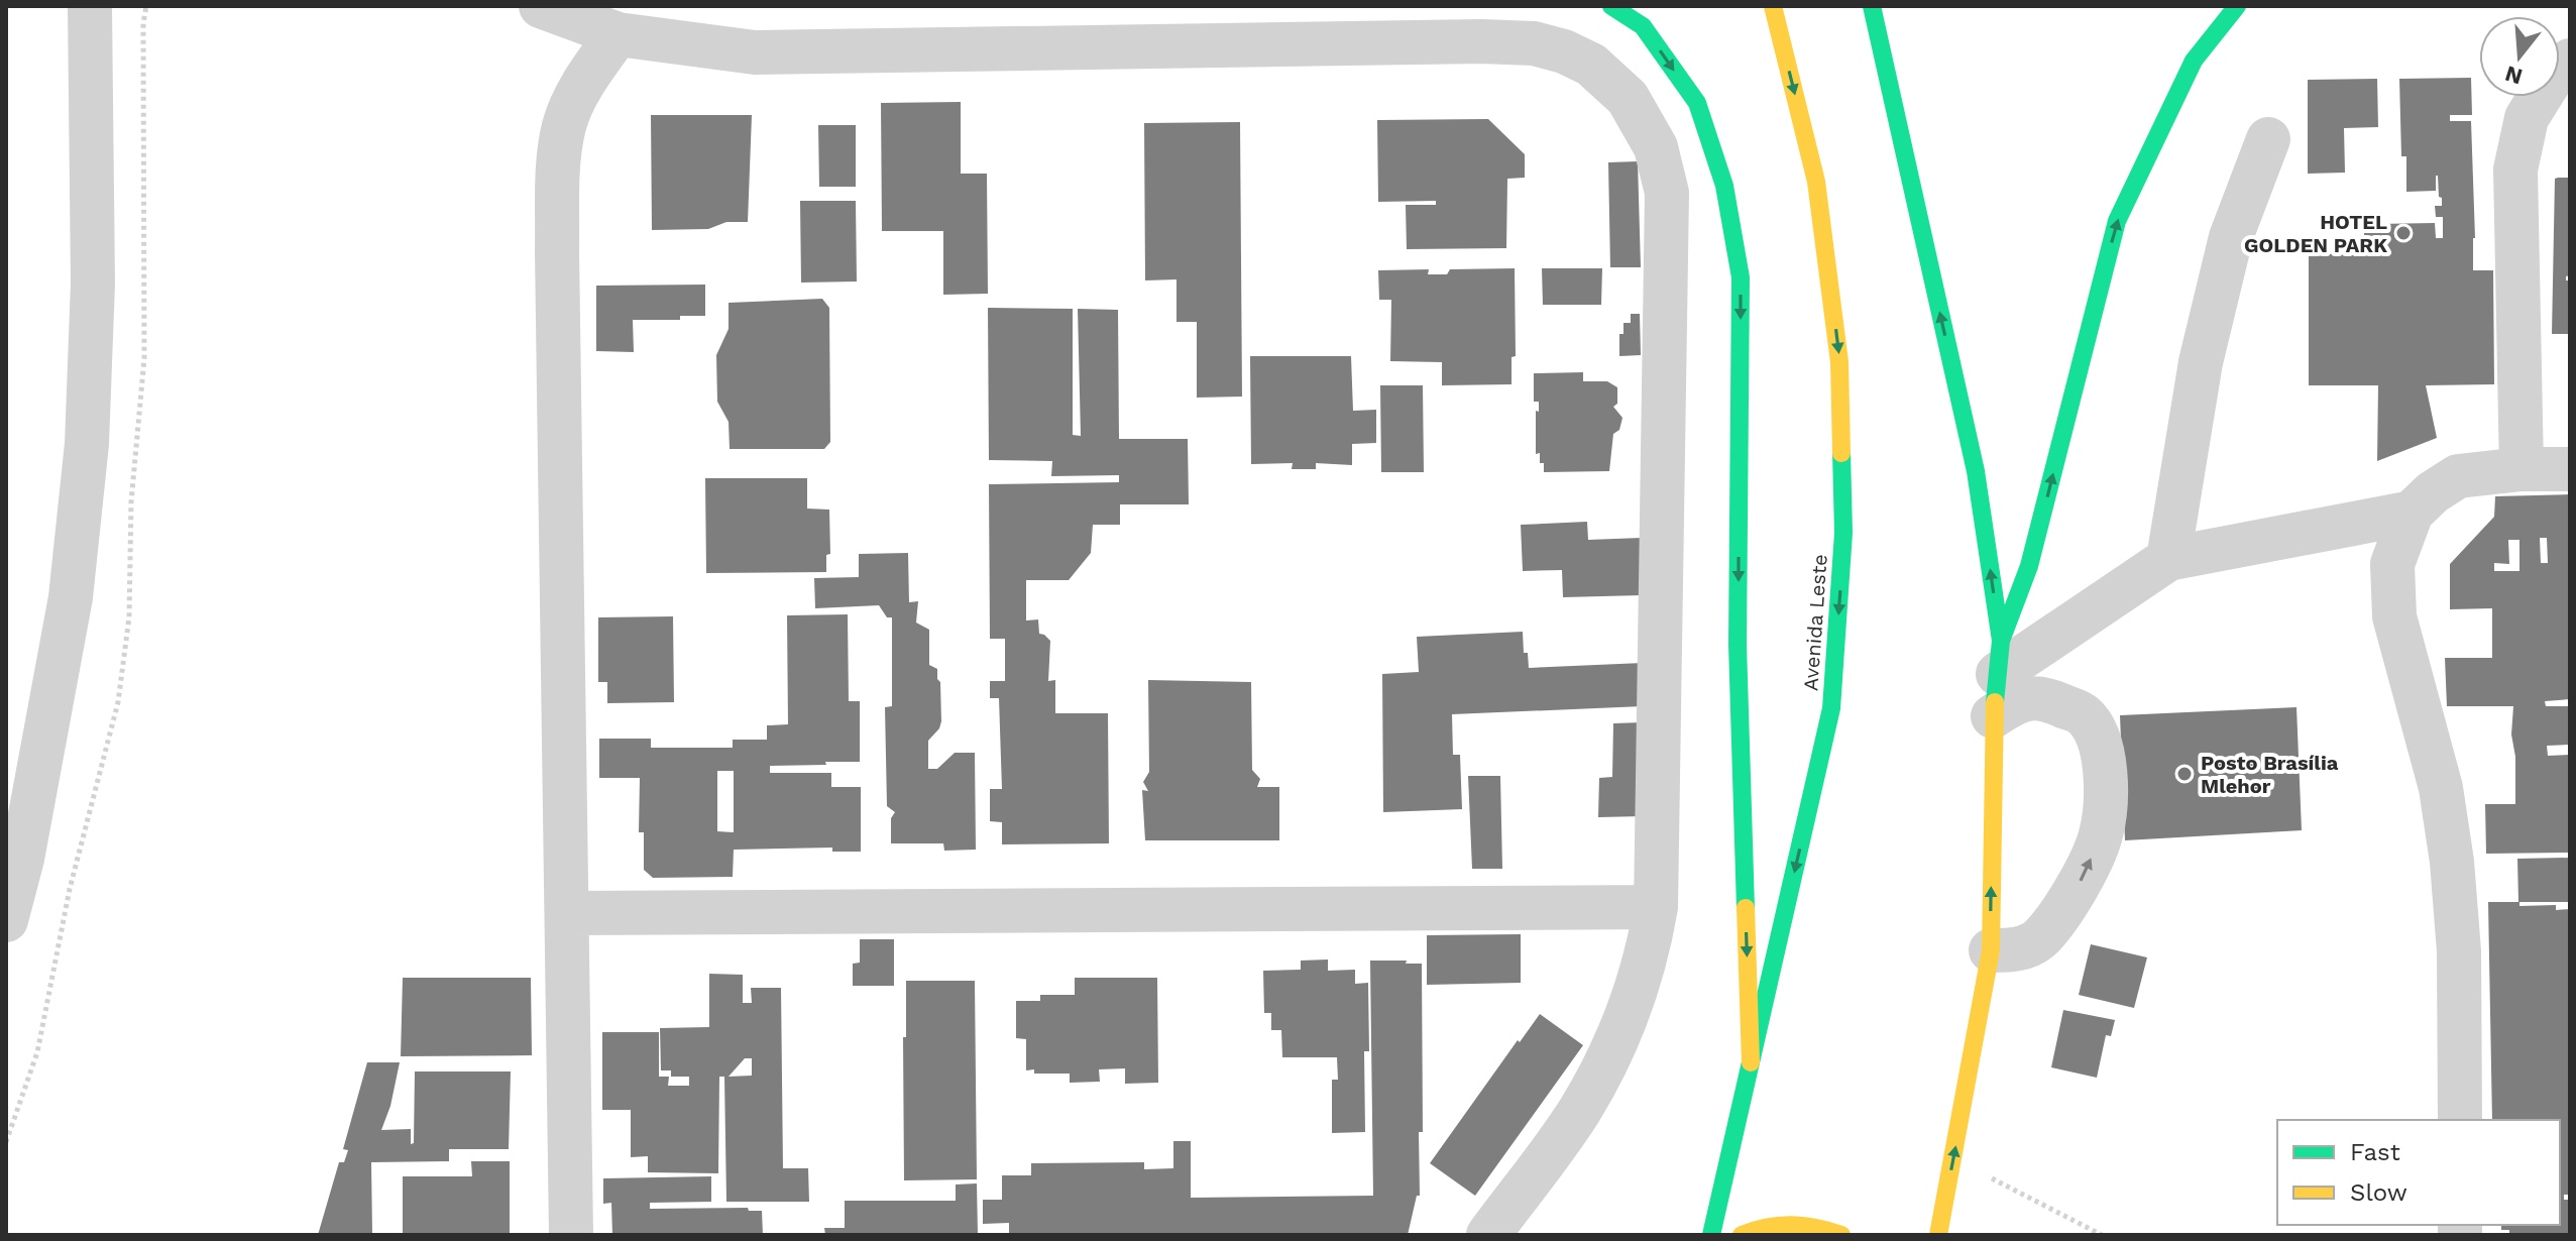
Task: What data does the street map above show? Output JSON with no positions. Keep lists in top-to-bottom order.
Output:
{
  "streets": {
    "main road": ["Avenida Leste"]
  },
  "places": ["HOTEL GOLDEN PARK", "Posto Brasília Mlehor"],
  "legend": ["Fast", "Slow"],
  "north": "bottom"
}
